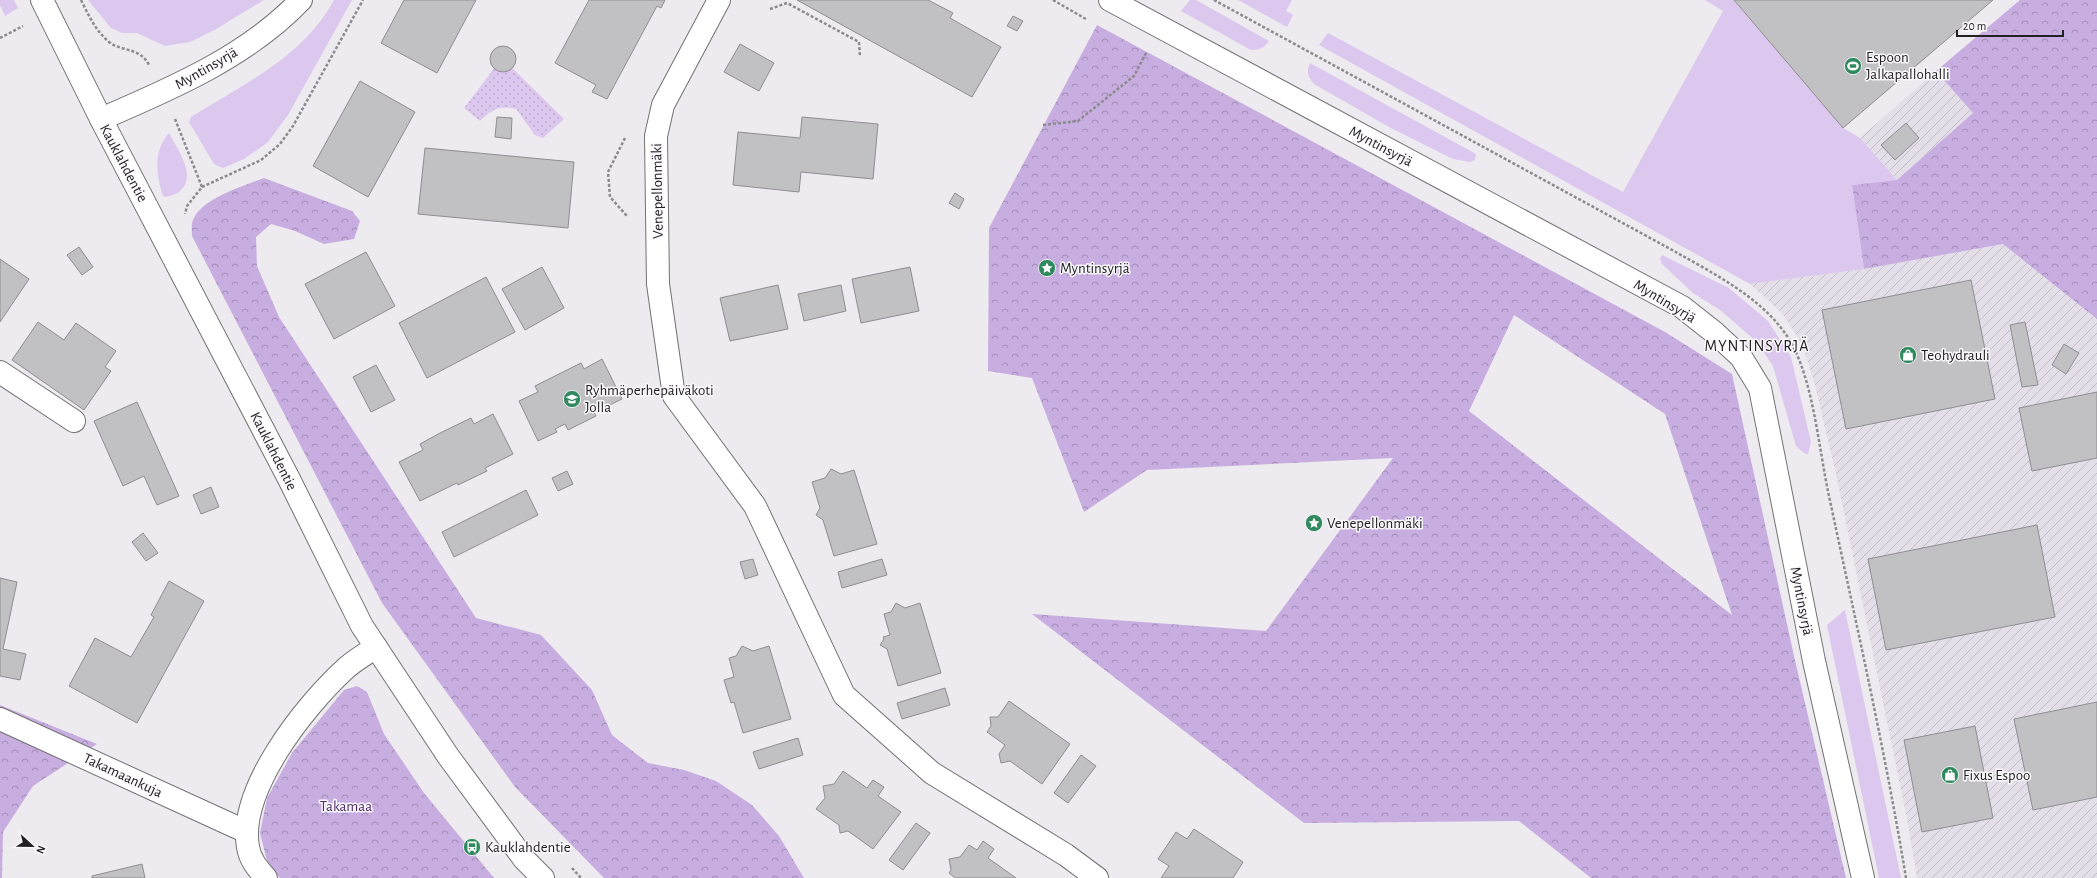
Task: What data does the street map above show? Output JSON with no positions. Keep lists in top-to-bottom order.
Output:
{
  "streets": {
    "street": [
      "Myntinsyrjä",
      "Kauklahdentie",
      "Venepellonmäki",
      "Takamaankuja"
    ]
  },
  "crossings": [
    ["Myntinsyrjä", "Kauklahdentie"]
  ],
  "districts": ["MYNTINSYRJÄ"],
  "parks": ["Takamaa"],
  "places": {
    "sports": ["Espoon Jalkapallohalli"],
    "place": ["Myntinsyrjä", "Venepellonmäki"],
    "shop": ["Teohydrauli", "Fixus Espoo"],
    "school or university": ["Ryhmäperhepäiväkoti Jolla"],
    "bus stop": ["Kauklahdentie"]
  },
  "scale_bar": "20 m",
  "north": "right"
}
